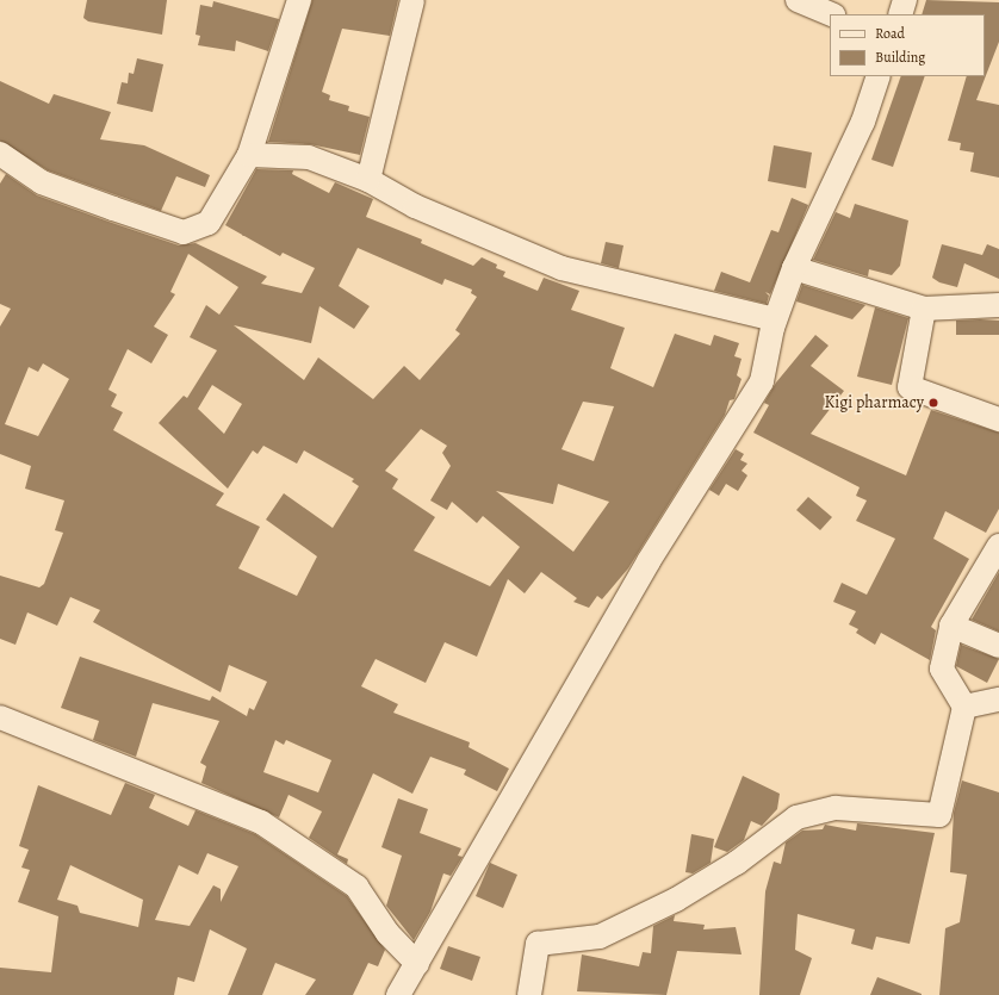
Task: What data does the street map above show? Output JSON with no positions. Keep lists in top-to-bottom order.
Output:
{
  "places": ["Kigi pharmacy"],
  "legend": ["Road", "Building"]
}
